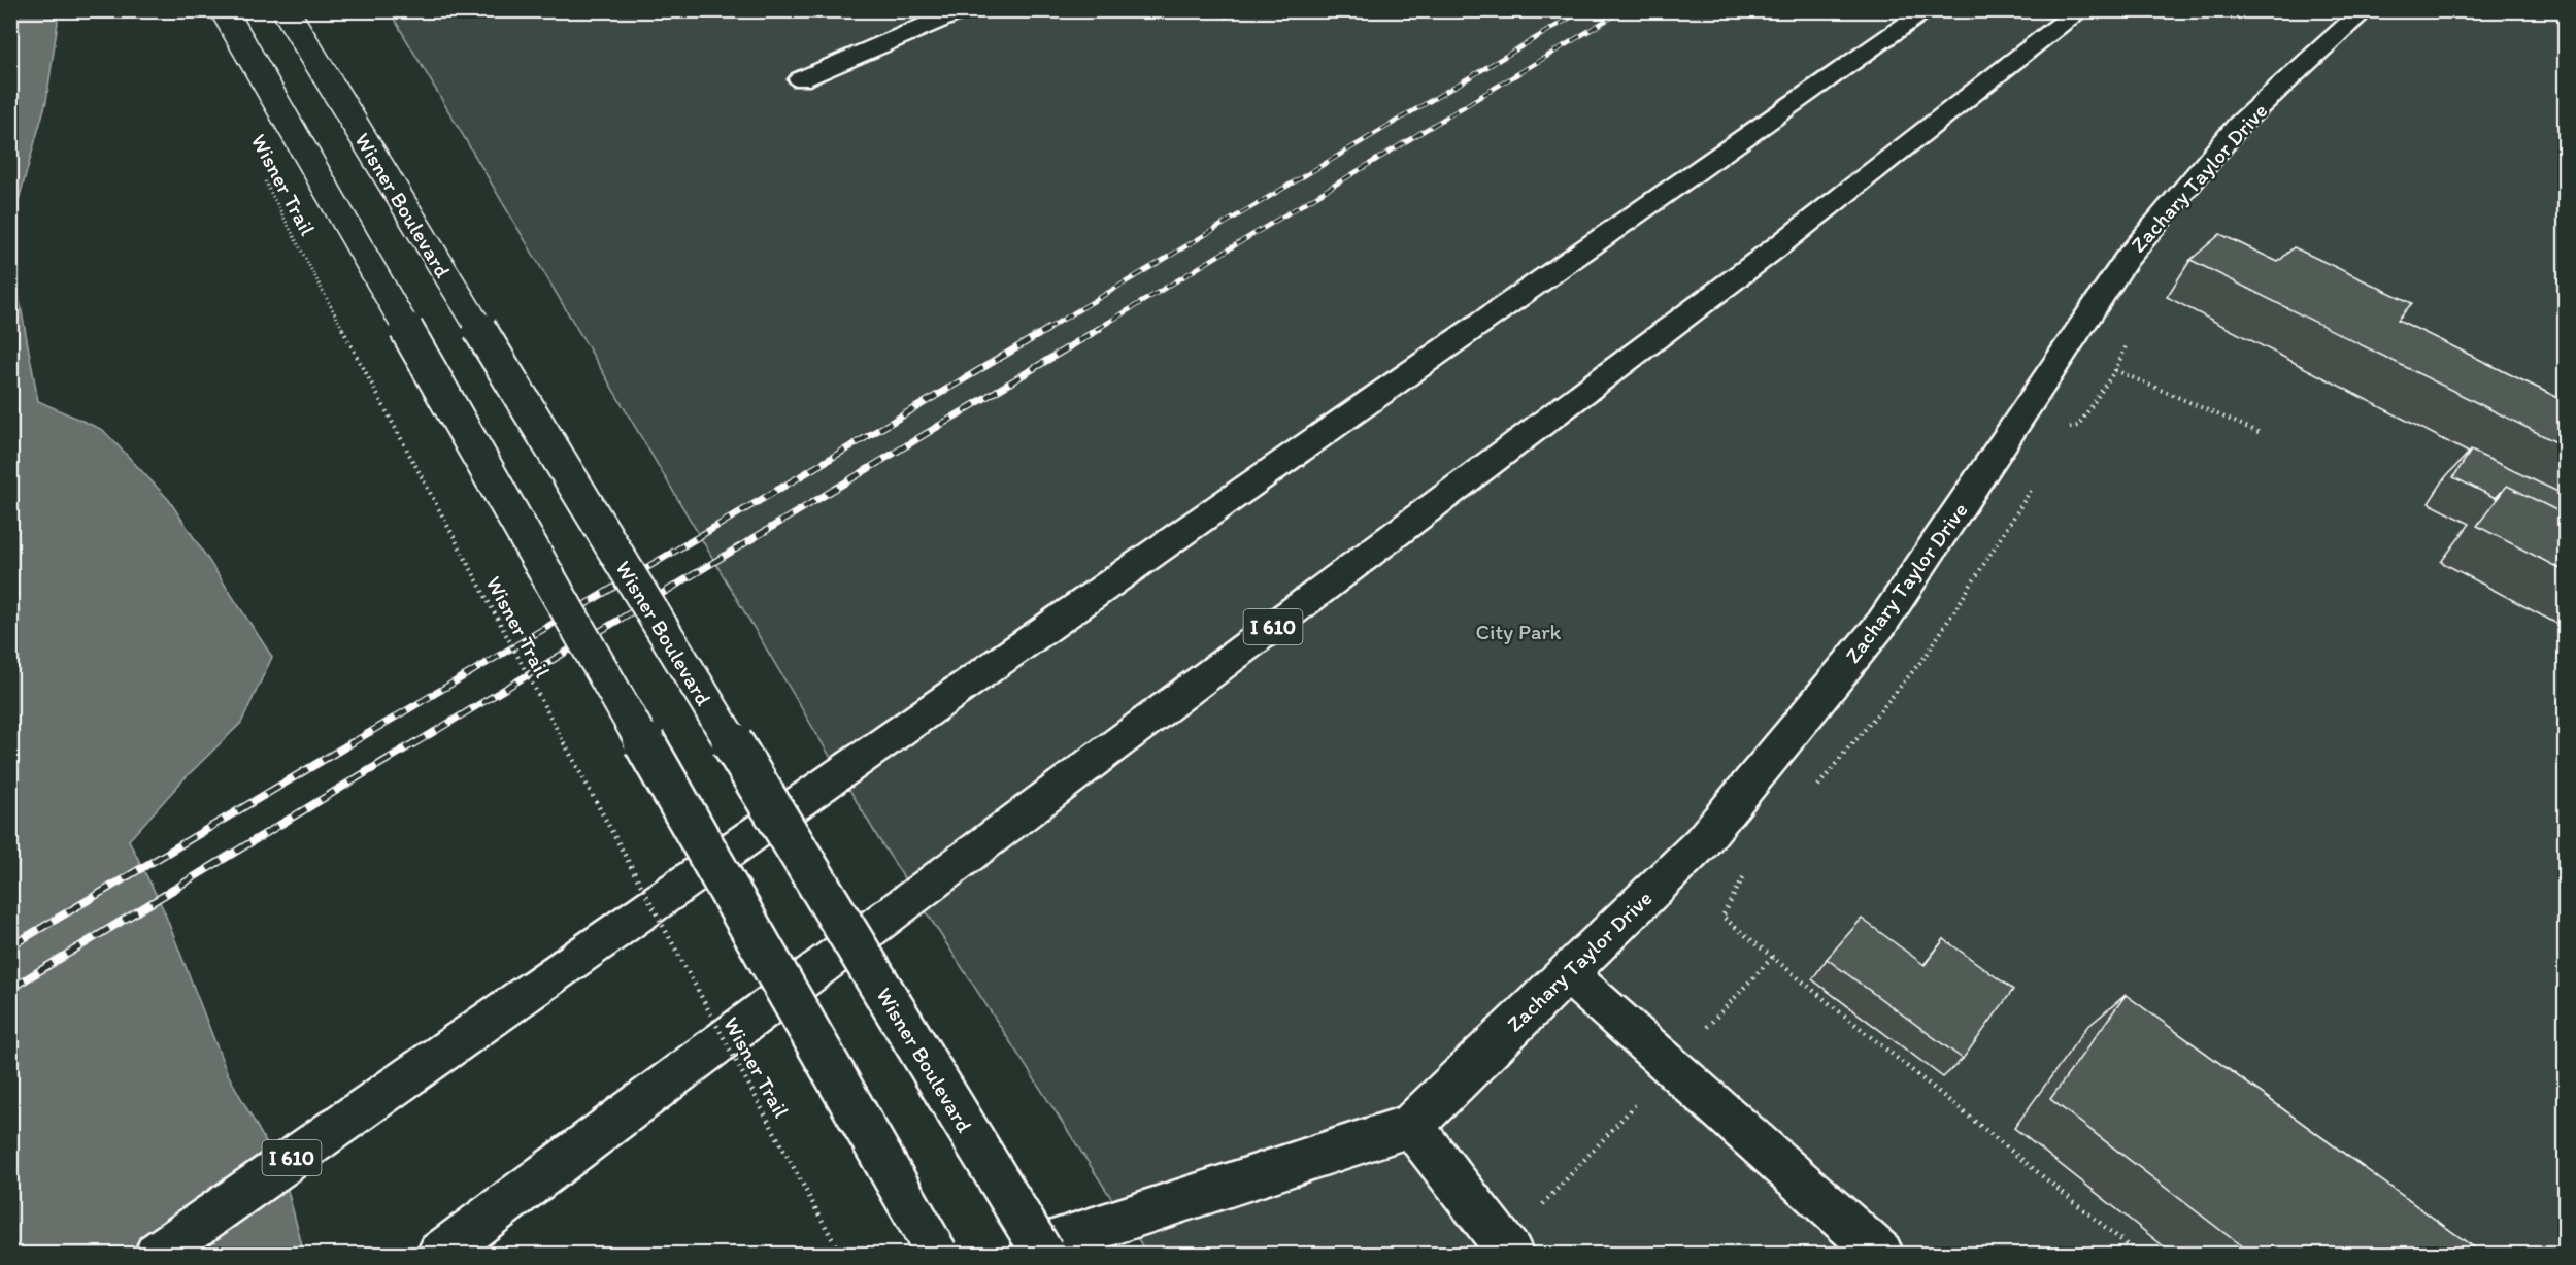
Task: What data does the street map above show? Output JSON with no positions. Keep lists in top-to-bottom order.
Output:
{
  "streets": {
    "main road": ["Zachary Taylor Drive", "Wisner Boulevard", "I 610"],
    "path": ["Wisner Trail"]
  },
  "parks": ["City Park"]
}
